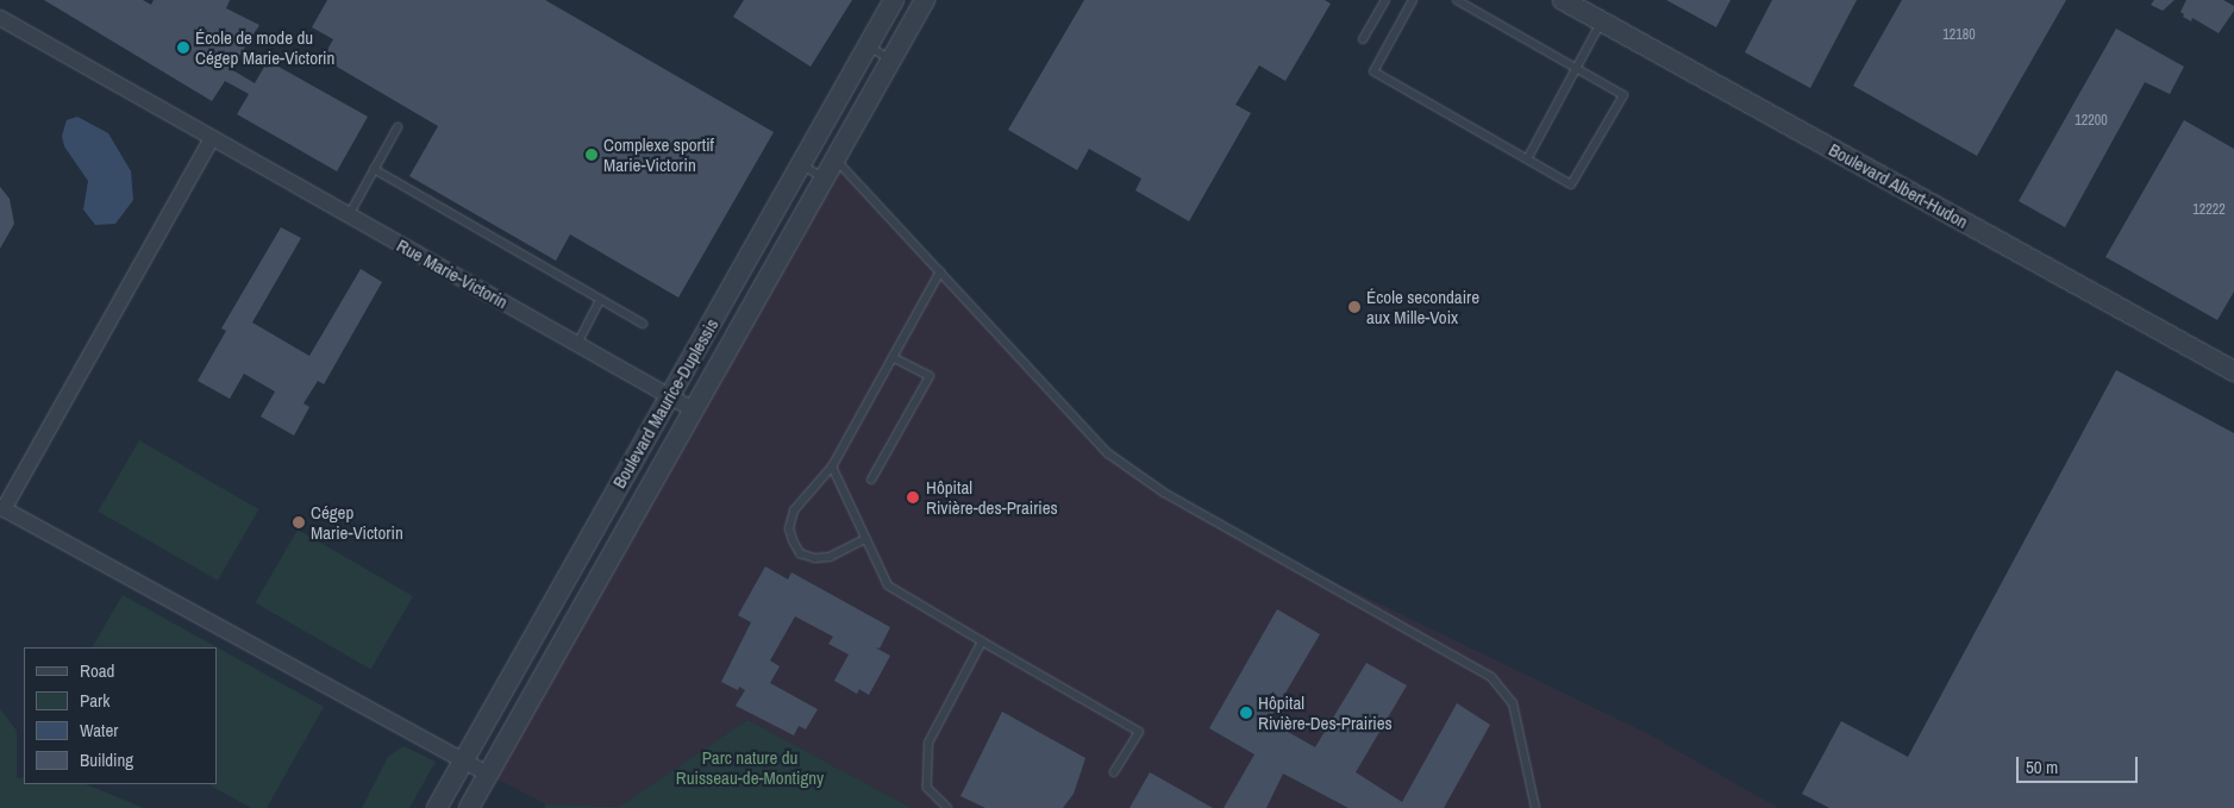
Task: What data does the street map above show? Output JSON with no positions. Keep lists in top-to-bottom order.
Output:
{
  "streets": {
    "street": ["Boulevard Albert-Hudon", "Rue Marie-Victorin", "Boulevard Maurice-Duplessis"]
  },
  "crossings": [
    ["Rue Marie-Victorin", "Boulevard Maurice-Duplessis"]
  ],
  "parks": ["Parc nature du Ruisseau-de-Montigny"],
  "places": [
    "École de mode du Cégep Marie-Victorin",
    "Complexe sportif Marie-Victorin",
    "École secondaire aux Mille-Voix",
    "Hôpital Rivière-des-Prairies",
    "Cégep Marie-Victorin",
    "Hôpital Rivière-Des-Prairies"
  ],
  "house_numbers": ["12180", "12200", "12222"],
  "legend": [
    "Road",
    "Park",
    "Water",
    "Building"
  ],
  "scale_bar": "50 m"
}
